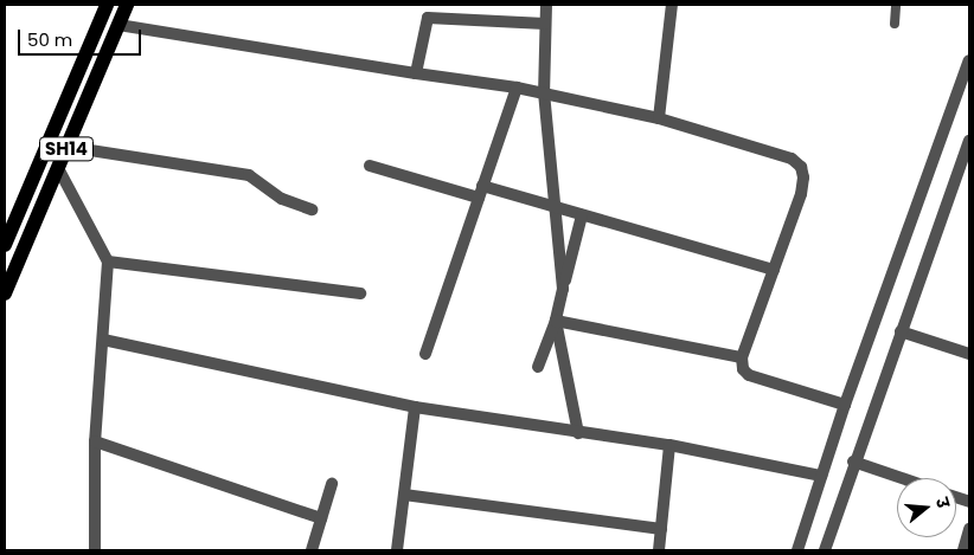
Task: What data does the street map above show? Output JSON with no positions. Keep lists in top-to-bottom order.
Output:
{
  "streets": {
    "main road": ["SH14"]
  },
  "scale_bar": "50 m",
  "north": "right"
}
